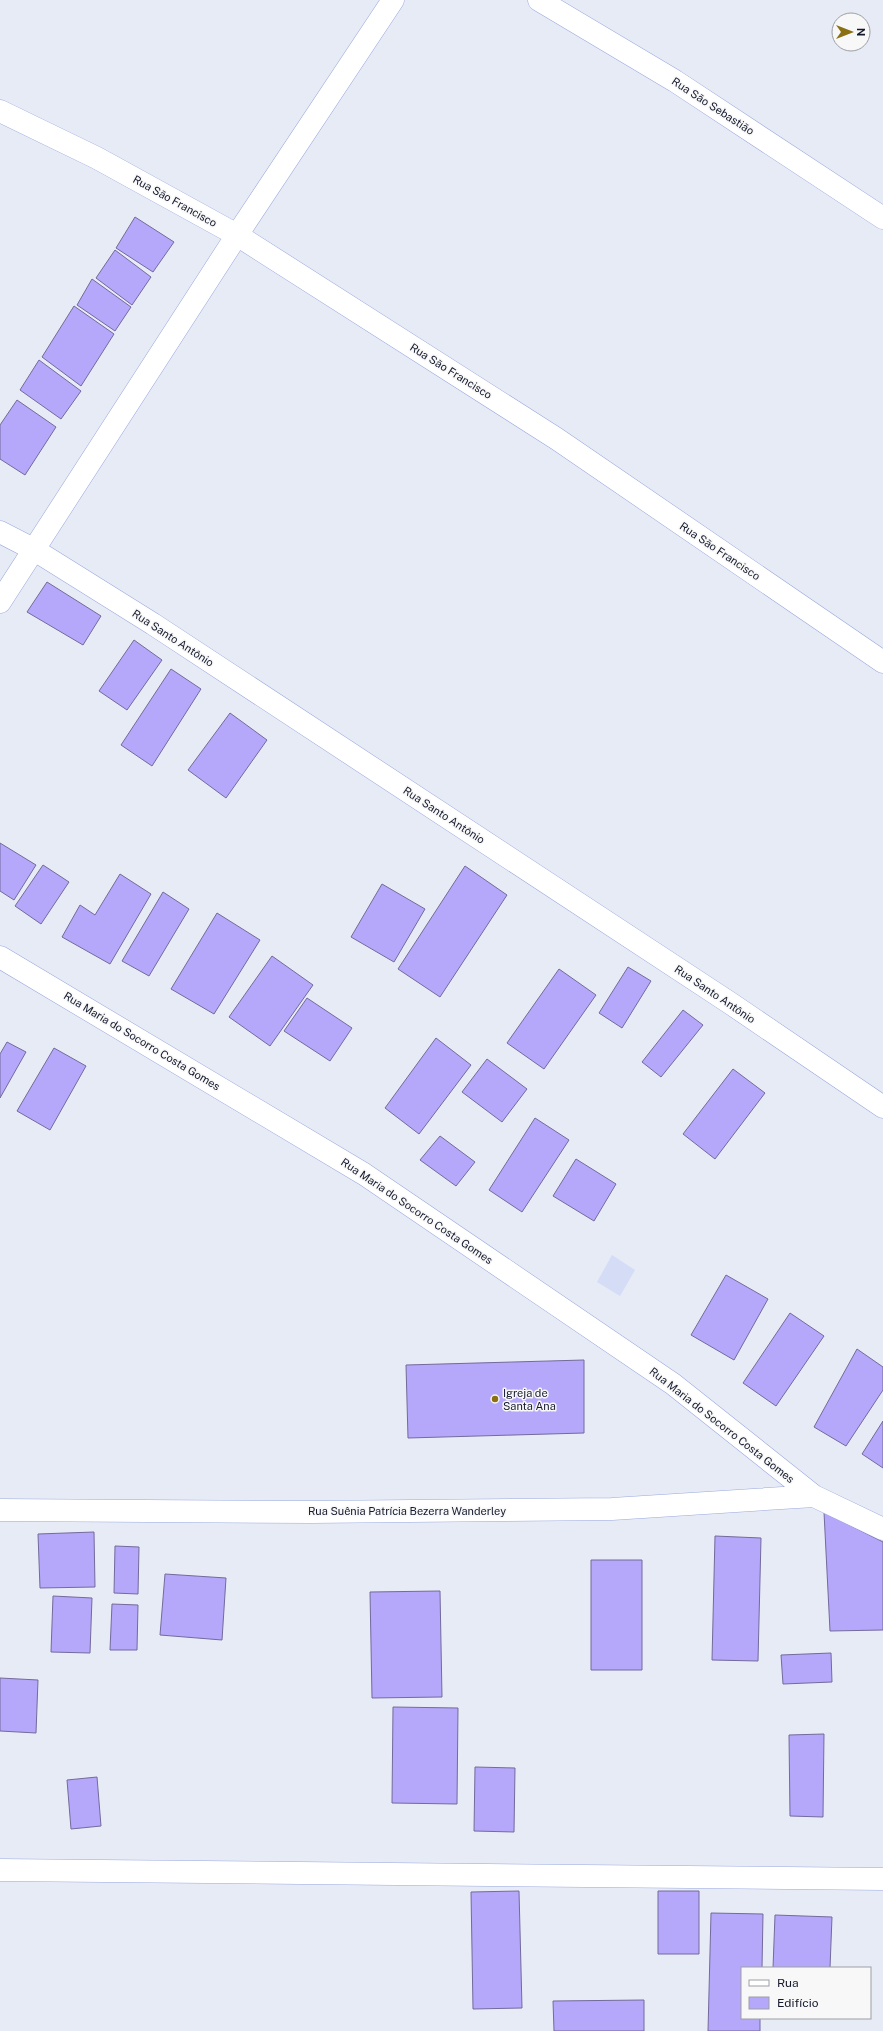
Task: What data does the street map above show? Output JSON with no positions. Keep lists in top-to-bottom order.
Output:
{
  "streets": {
    "street": [
      "Rua São Sebastião",
      "Rua São Francisco",
      "Rua Santo Antônio",
      "Rua Maria do Socorro Costa Gomes",
      "Rua Suênia Patrícia Bezerra Wanderley"
    ]
  },
  "crossings": [
    ["Rua Maria do Socorro Costa Gomes", "Rua Suênia Patrícia Bezerra Wanderley"]
  ],
  "places": ["Igreja de Santa Ana"],
  "legend": ["Rua", "Edifício"],
  "north": "right"
}
